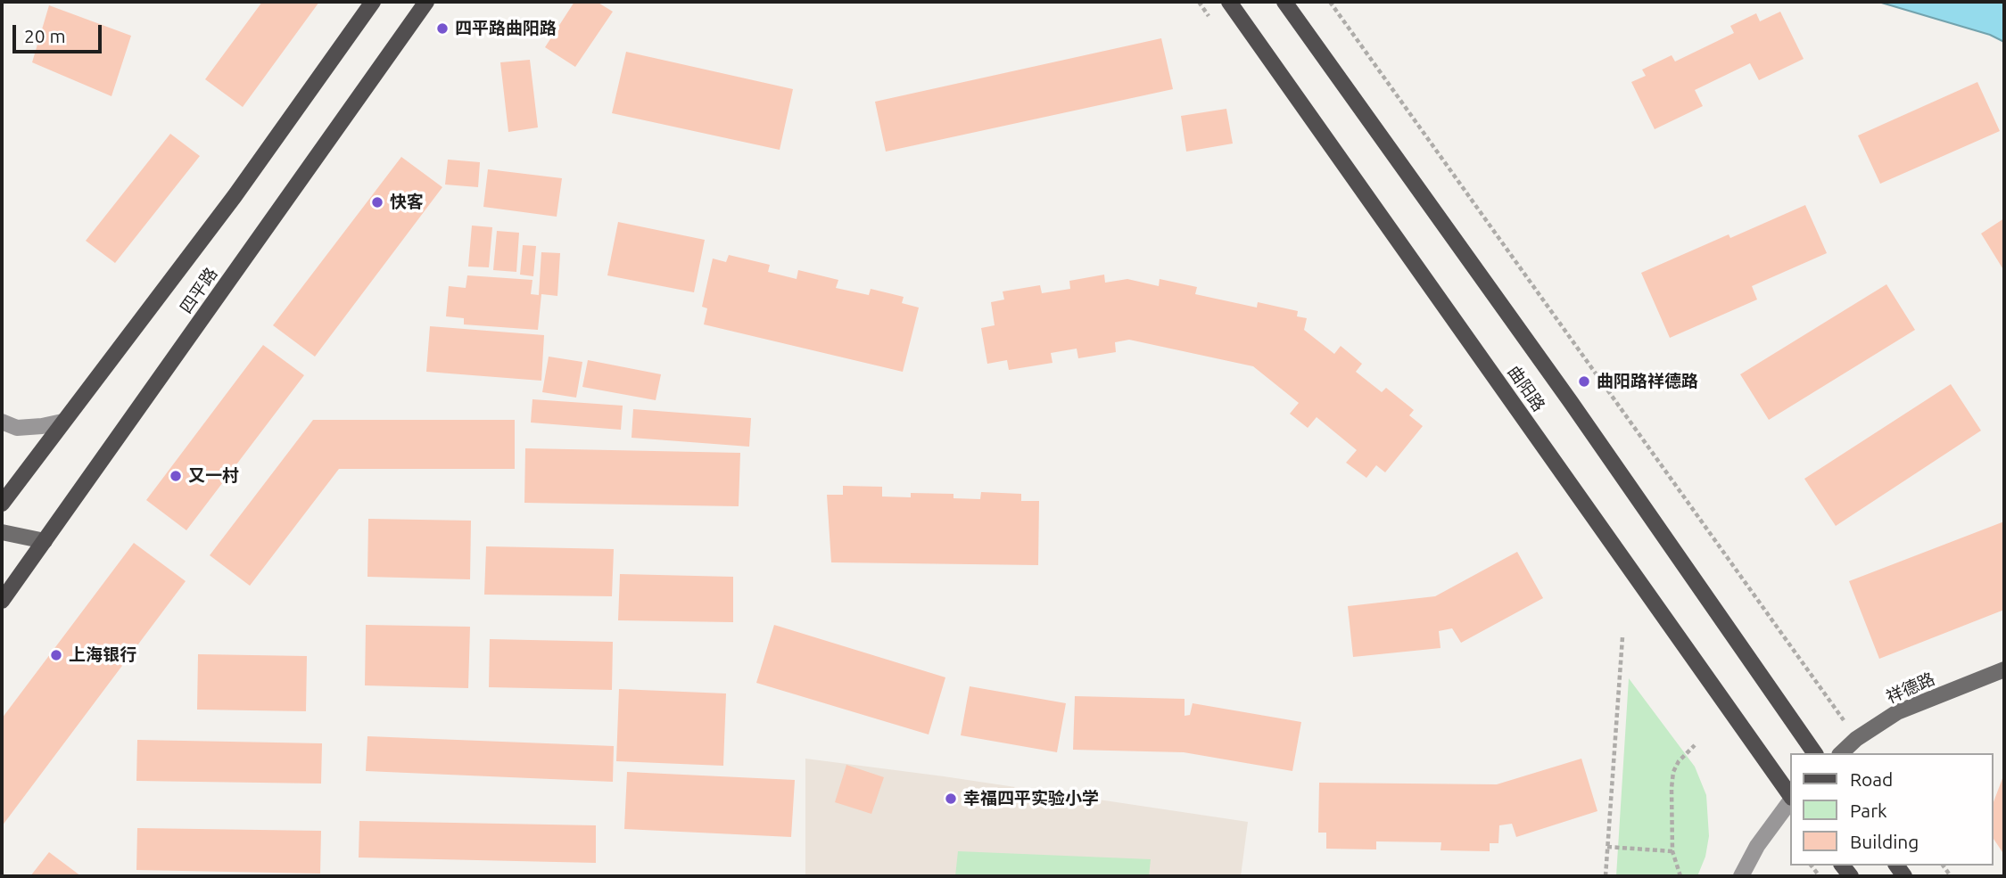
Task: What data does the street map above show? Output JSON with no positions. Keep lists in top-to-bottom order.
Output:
{
  "streets": {
    "main road": ["四平路", "曲阳路"],
    "street": ["祥德路"]
  },
  "places": [
    "四平路曲阳路",
    "快客",
    "曲阳路祥德路",
    "又一村",
    "上海银行",
    "幸福四平实验小学"
  ],
  "legend": ["Road", "Park", "Building"],
  "scale_bar": "20 m"
}
